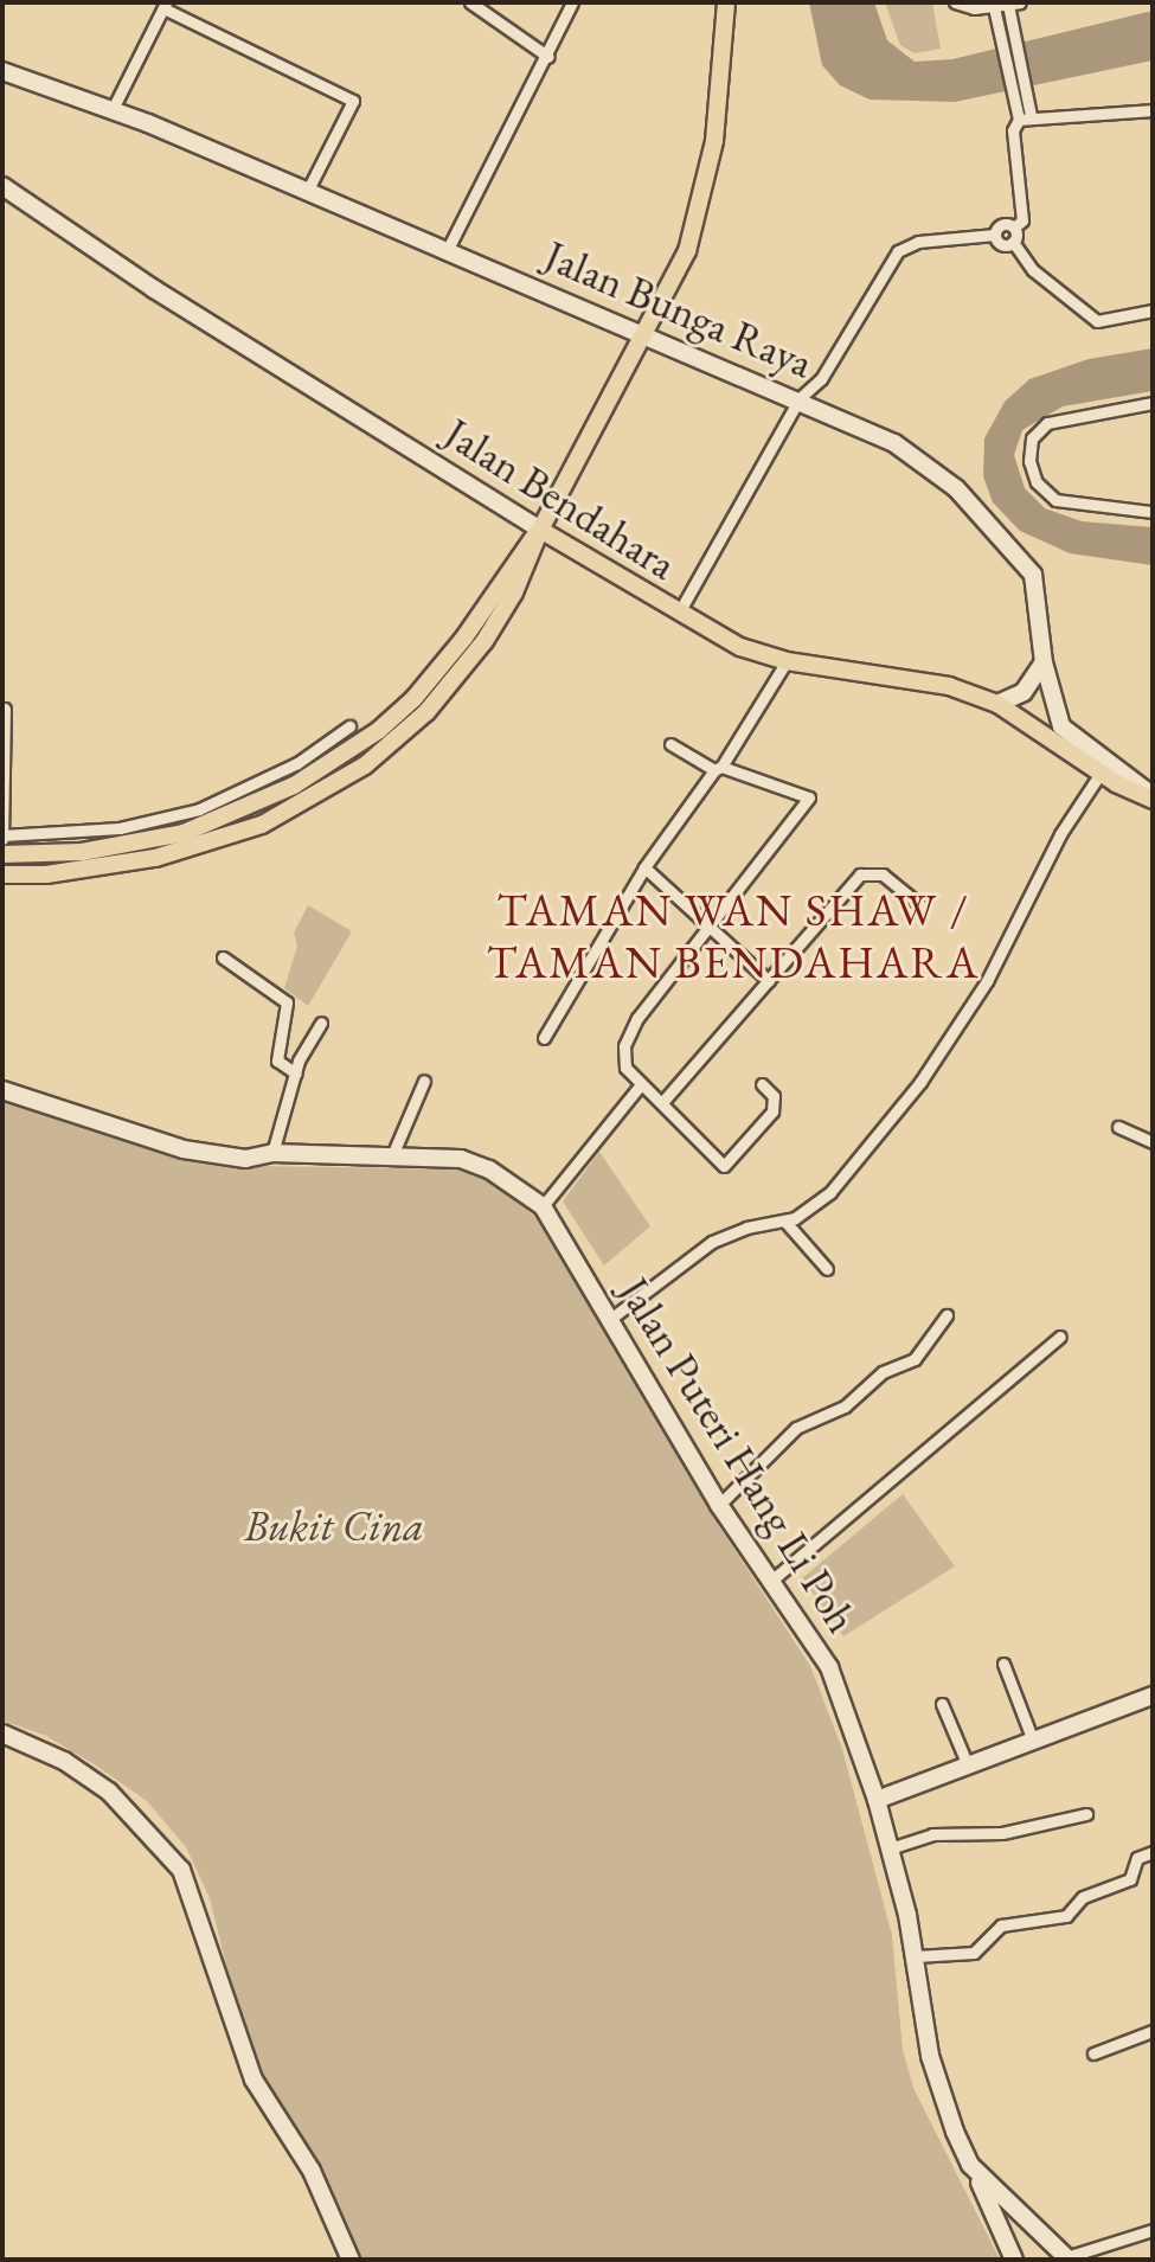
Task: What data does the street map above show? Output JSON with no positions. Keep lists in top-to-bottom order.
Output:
{
  "streets": {
    "main road": ["Jalan Bunga Raya", "Jalan Bendahara", "Jalan Puteri Hang Li Poh"]
  },
  "crossings": [
    ["Jalan Bunga Raya", "Jalan Bendahara"]
  ],
  "districts": ["TAMAN WAN SHAW / TAMAN BENDAHARA"],
  "parks": ["Bukit Cina"]
}
